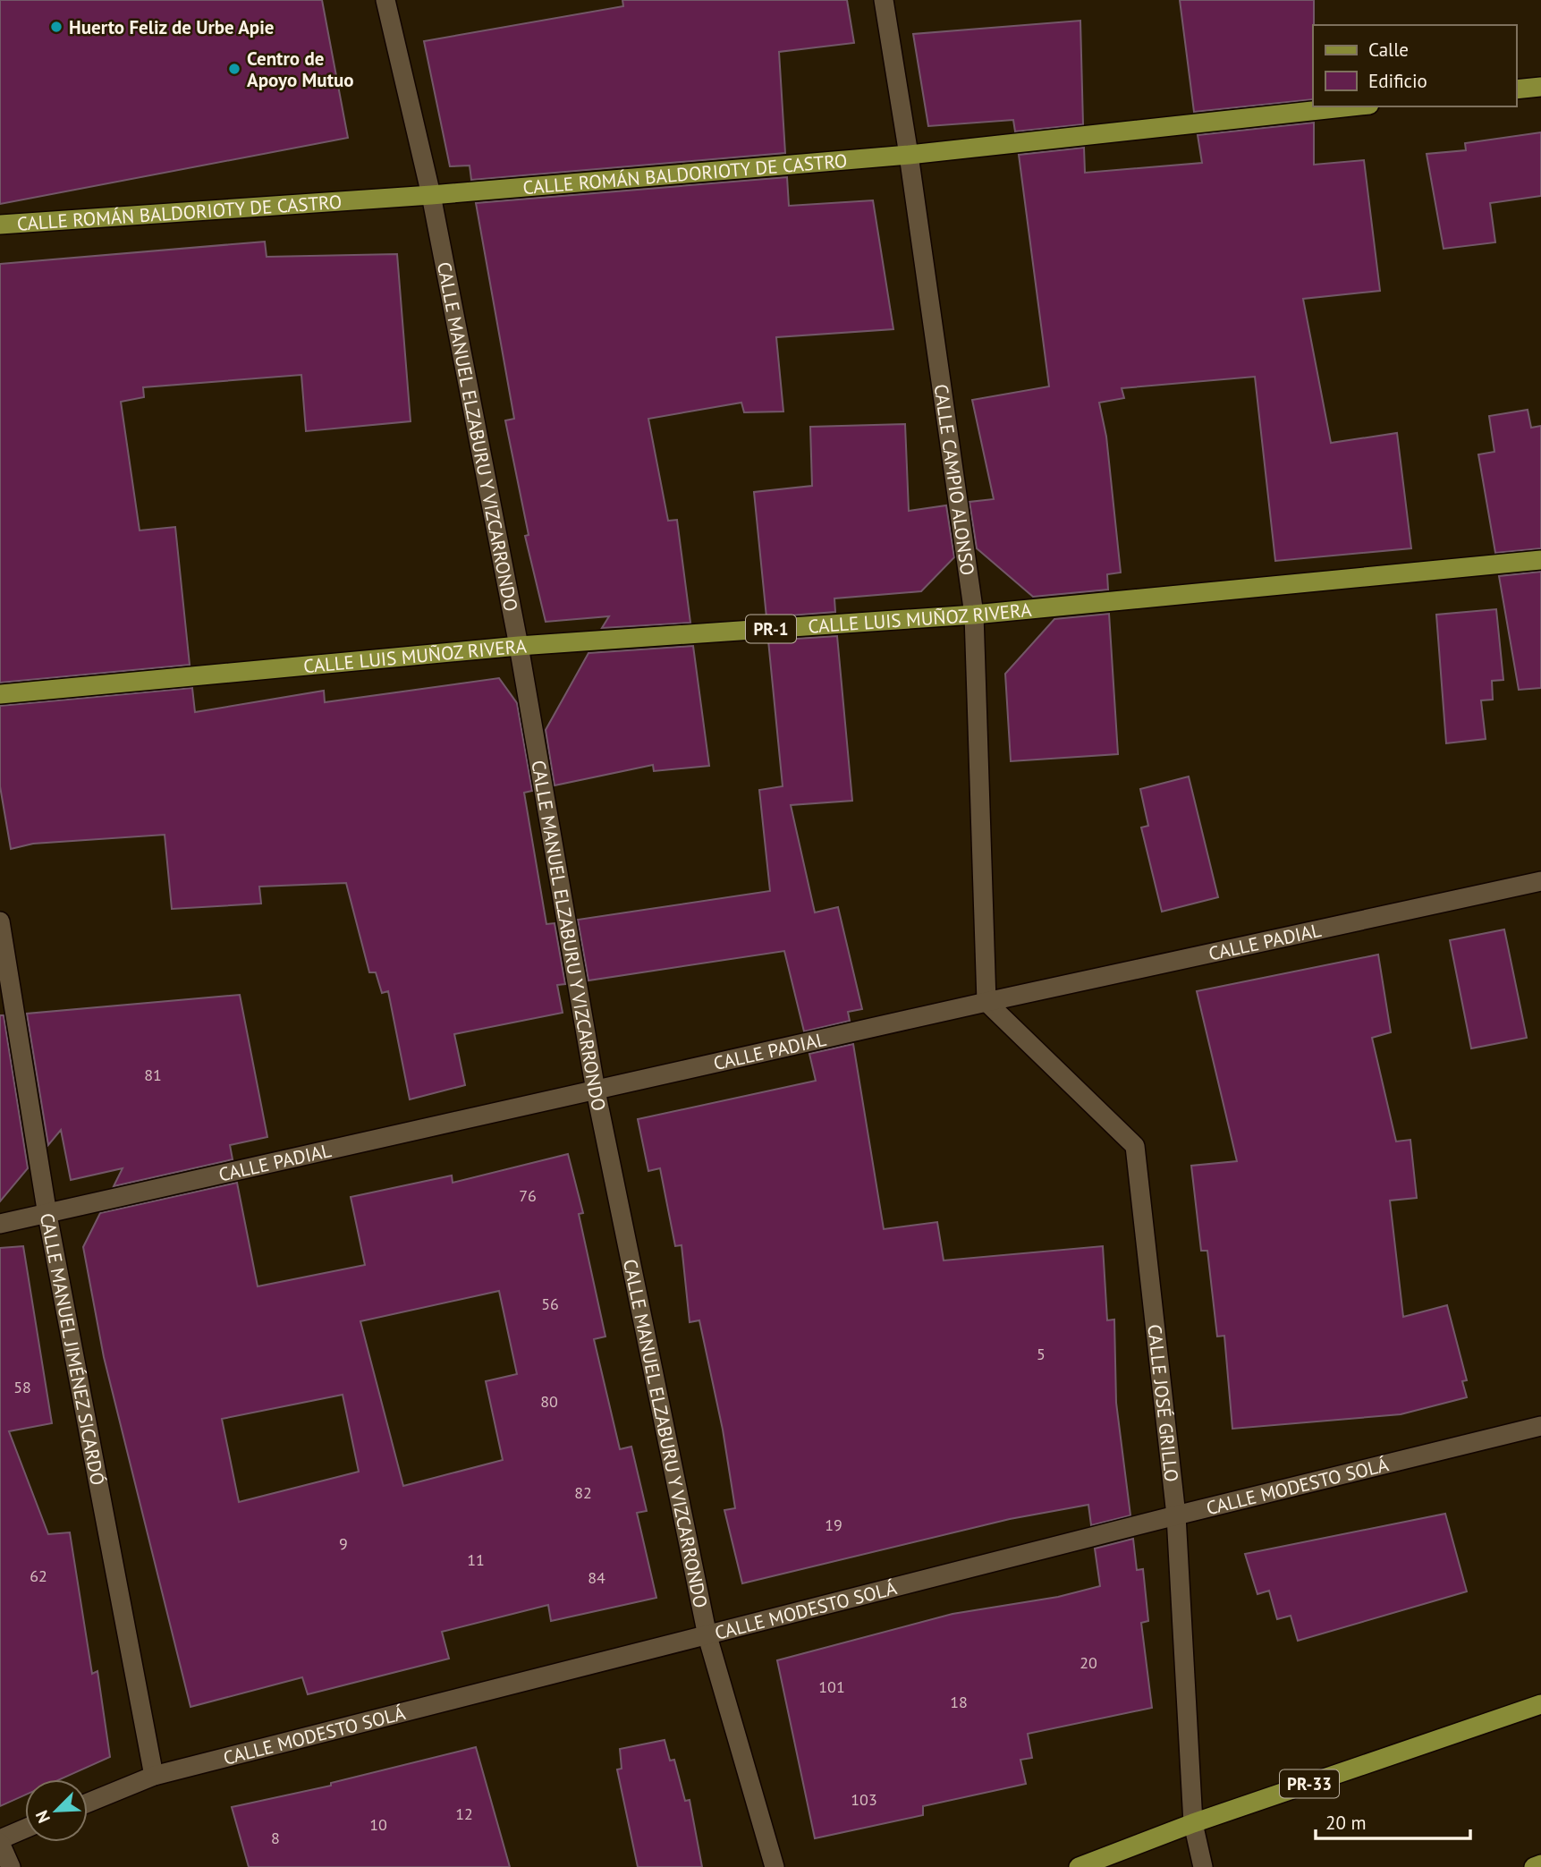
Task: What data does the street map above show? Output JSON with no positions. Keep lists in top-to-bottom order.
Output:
{
  "streets": {
    "main road": [
      "CALLE ROMÁN BALDORIOTY DE CASTRO",
      "CALLE LUIS MUÑOZ RIVERA",
      "PR-1",
      "PR-33"
    ],
    "street": [
      "CALLE MANUEL ELZABURU Y VIZCARRONDO",
      "CALLE CAMPIO ALONSO",
      "CALLE PADIAL",
      "CALLE MANUEL JIMÉNEZ SICARDÓ",
      "CALLE JOSÉ GRILLO",
      "CALLE MODESTO SOLÁ"
    ]
  },
  "crossings": [
    ["CALLE ROMÁN BALDORIOTY DE CASTRO", "CALLE MANUEL ELZABURU Y VIZCARRONDO"],
    ["CALLE ROMÁN BALDORIOTY DE CASTRO", "CALLE CAMPIO ALONSO"],
    ["CALLE MANUEL ELZABURU Y VIZCARRONDO", "CALLE LUIS MUÑOZ RIVERA"],
    ["CALLE MANUEL ELZABURU Y VIZCARRONDO", "CALLE PADIAL"],
    ["CALLE MANUEL ELZABURU Y VIZCARRONDO", "CALLE MODESTO SOLÁ"],
    ["CALLE CAMPIO ALONSO", "CALLE LUIS MUÑOZ RIVERA"],
    ["CALLE CAMPIO ALONSO", "CALLE PADIAL"],
    ["CALLE CAMPIO ALONSO", "CALLE JOSÉ GRILLO"],
    ["CALLE PADIAL", "CALLE MANUEL JIMÉNEZ SICARDÓ"],
    ["CALLE PADIAL", "CALLE JOSÉ GRILLO"],
    ["CALLE MANUEL JIMÉNEZ SICARDÓ", "CALLE MODESTO SOLÁ"],
    ["CALLE JOSÉ GRILLO", "CALLE MODESTO SOLÁ"],
    ["CALLE JOSÉ GRILLO", "PR-33"]
  ],
  "places": ["Huerto Feliz de Urbe Apie", "Centro de Apoyo Mutuo"],
  "house_numbers": [
    "81",
    "76",
    "56",
    "5",
    "58",
    "80",
    "82",
    "19",
    "9",
    "11",
    "62",
    "84",
    "20",
    "101",
    "18",
    "103",
    "12",
    "10",
    "8"
  ],
  "legend": ["Calle", "Edificio"],
  "scale_bar": "20 m",
  "north": "bottom left"
}
